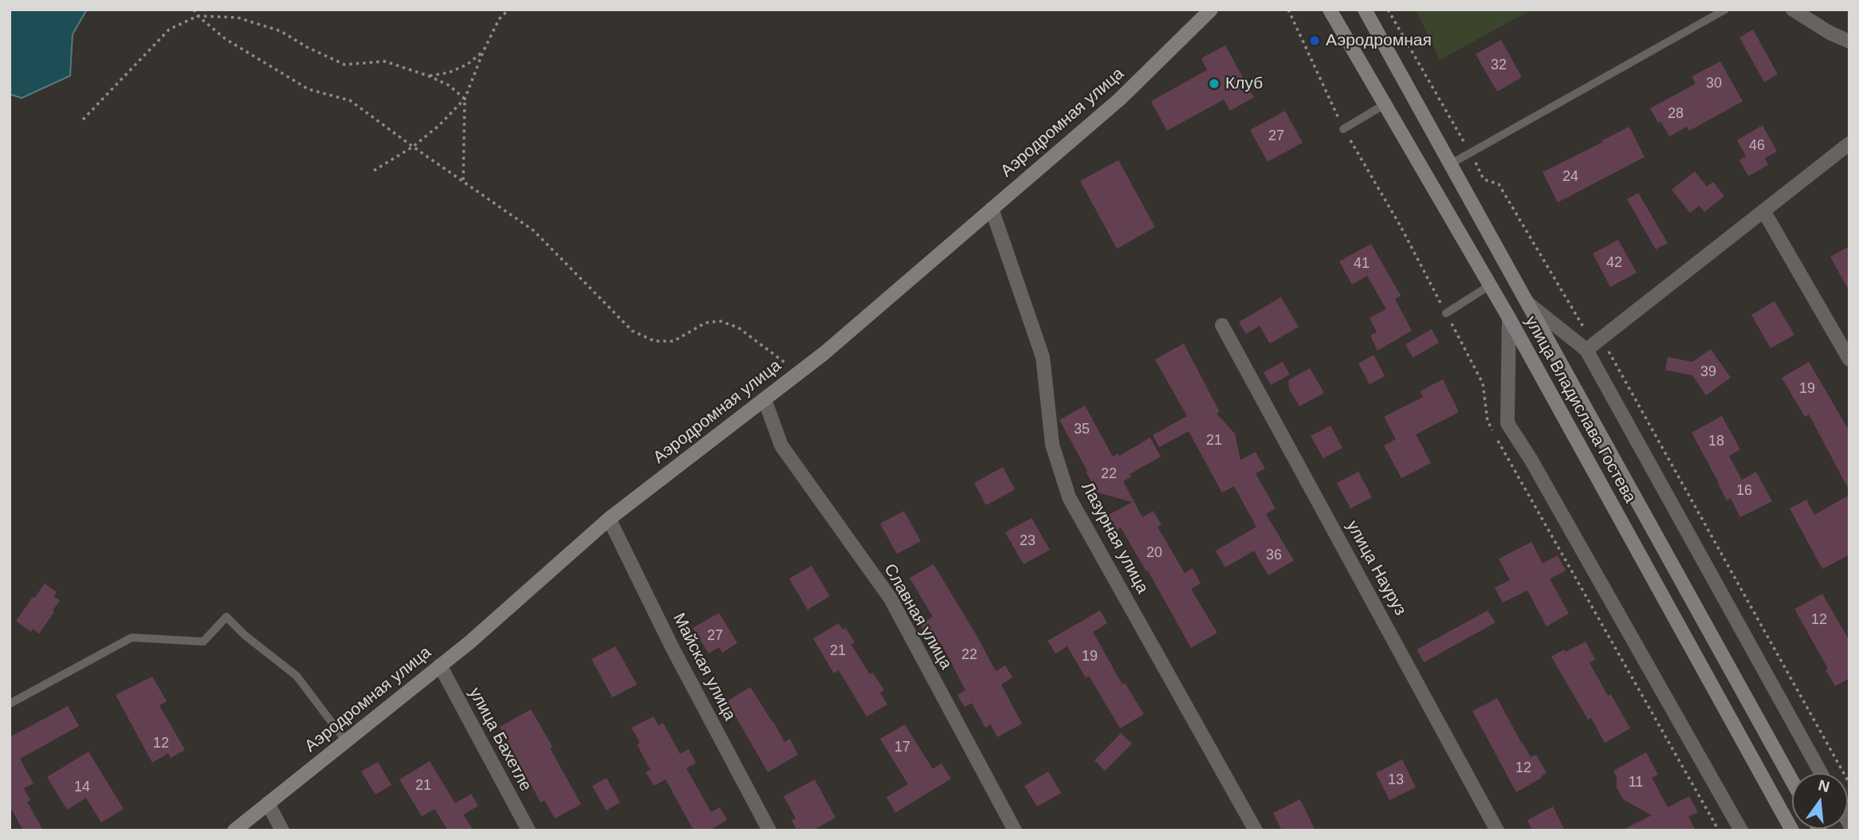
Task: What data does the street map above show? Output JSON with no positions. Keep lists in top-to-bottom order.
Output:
{
  "streets": {
    "main road": ["Аэродромная улица", "улица Владислава Гостева"],
    "street": [
      "Лазурная улица",
      "улица Науруз",
      "Славная улица",
      "Майская улица",
      "улица Бахетле"
    ]
  },
  "crossings": [
    ["Аэродромная улица", "Лазурная улица"],
    ["Аэродромная улица", "Славная улица"],
    ["Аэродромная улица", "Майская улица"],
    ["Аэродромная улица", "улица Бахетле"]
  ],
  "places": ["Аэродромная", "Клуб"],
  "house_numbers": [
    "32",
    "30",
    "28",
    "27",
    "46",
    "24",
    "42",
    "41",
    "39",
    "19",
    "35",
    "21",
    "18",
    "22",
    "16",
    "23",
    "20",
    "36",
    "12",
    "27",
    "21",
    "22",
    "19",
    "12",
    "17",
    "12",
    "13",
    "11",
    "21",
    "14"
  ],
  "north": "top"
}
